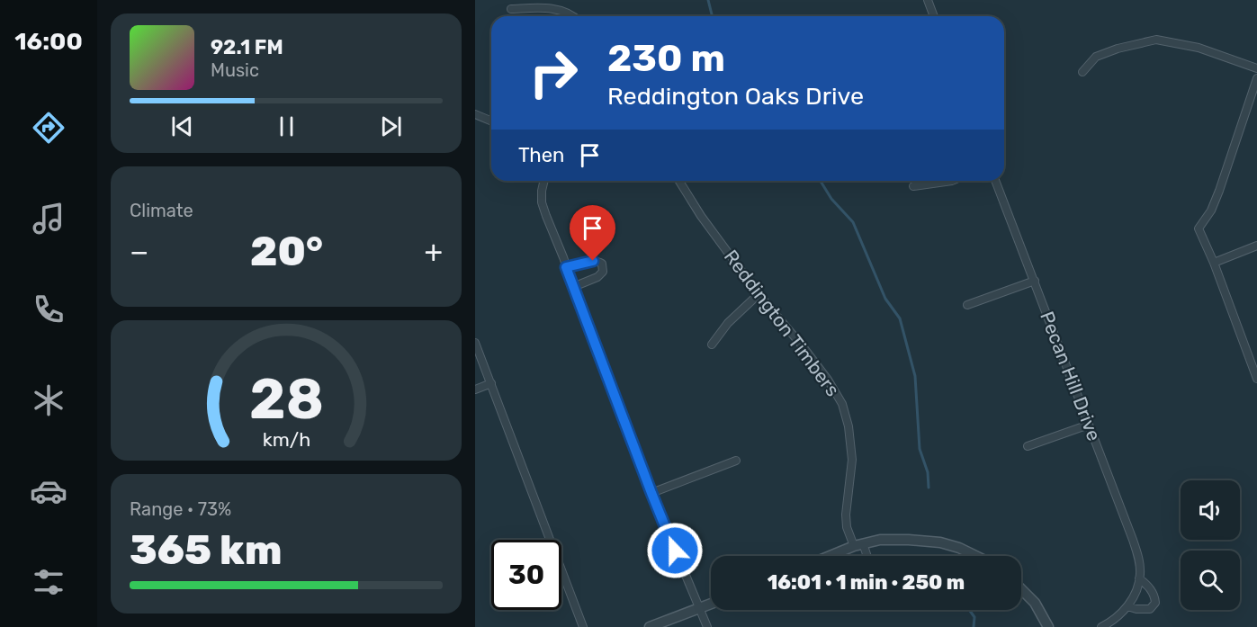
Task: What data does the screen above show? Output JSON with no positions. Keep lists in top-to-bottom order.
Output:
{
  "streets": {
    "street": ["Reddington Timbers", "Pecan Hill Drive"]
  },
  "page": {
    "tabs": "16:00",
    "turn": ["230 m", "Reddington Oaks Drive"],
    "song": ["92.1 FM", "Music"],
    "then": "Then",
    "tile": [
      "Climate",
      ["Range · 73%", "365 km"]
    ],
    "heat": ["−", "20°", "+"],
    "limit": "30",
    "trip": "16:01 · 1 min · 250 m",
    "gauge": ["28", "km/h"]
  }
}
